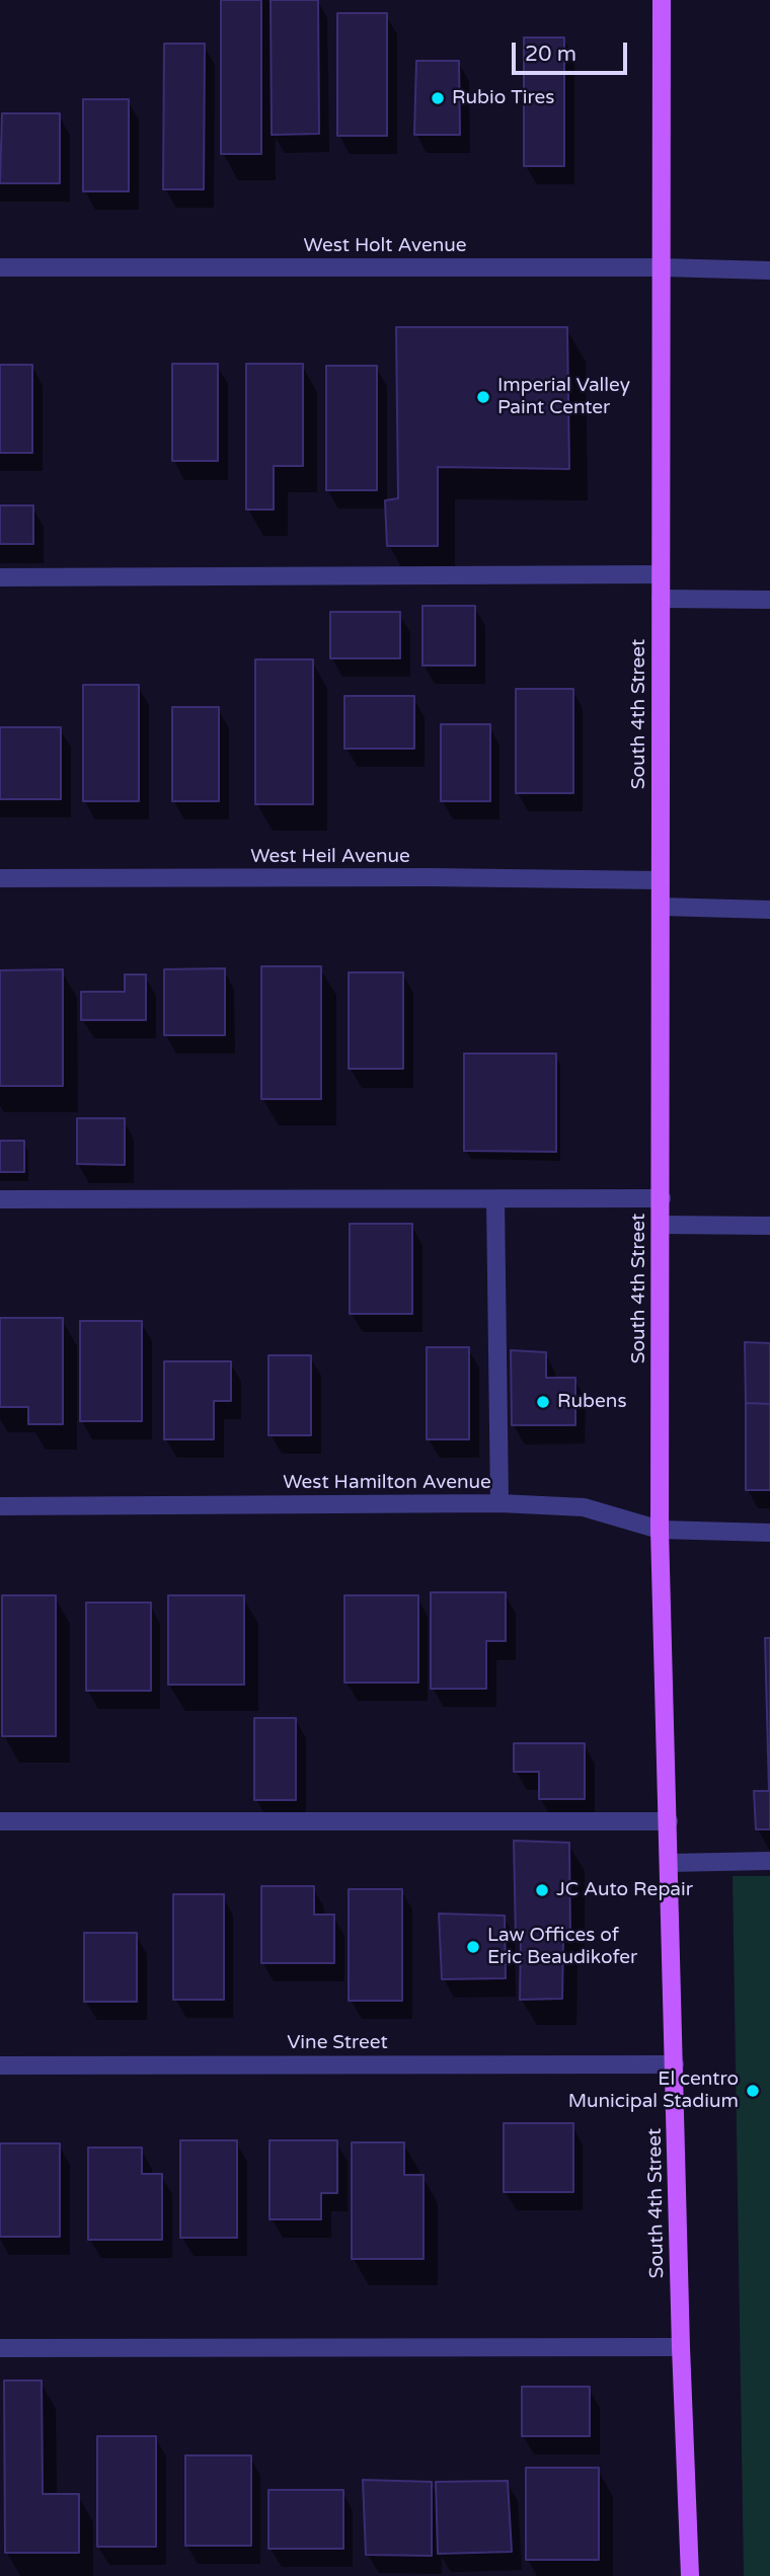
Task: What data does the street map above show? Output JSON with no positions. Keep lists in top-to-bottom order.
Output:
{
  "streets": {
    "main road": ["South 4th Street"],
    "street": [
      "West Holt Avenue",
      "West Heil Avenue",
      "West Hamilton Avenue",
      "Vine Street"
    ]
  },
  "crossings": [
    ["West Holt Avenue", "South 4th Street"],
    ["South 4th Street", "West Heil Avenue"],
    ["South 4th Street", "West Hamilton Avenue"],
    ["South 4th Street", "Vine Street"]
  ],
  "places": [
    "Rubio Tires",
    "Imperial Valley Paint Center",
    "Rubens",
    "JC Auto Repair",
    "Law Offices of Eric Beaudikofer",
    "El centro Municipal Stadium"
  ],
  "scale_bar": "20 m"
}
